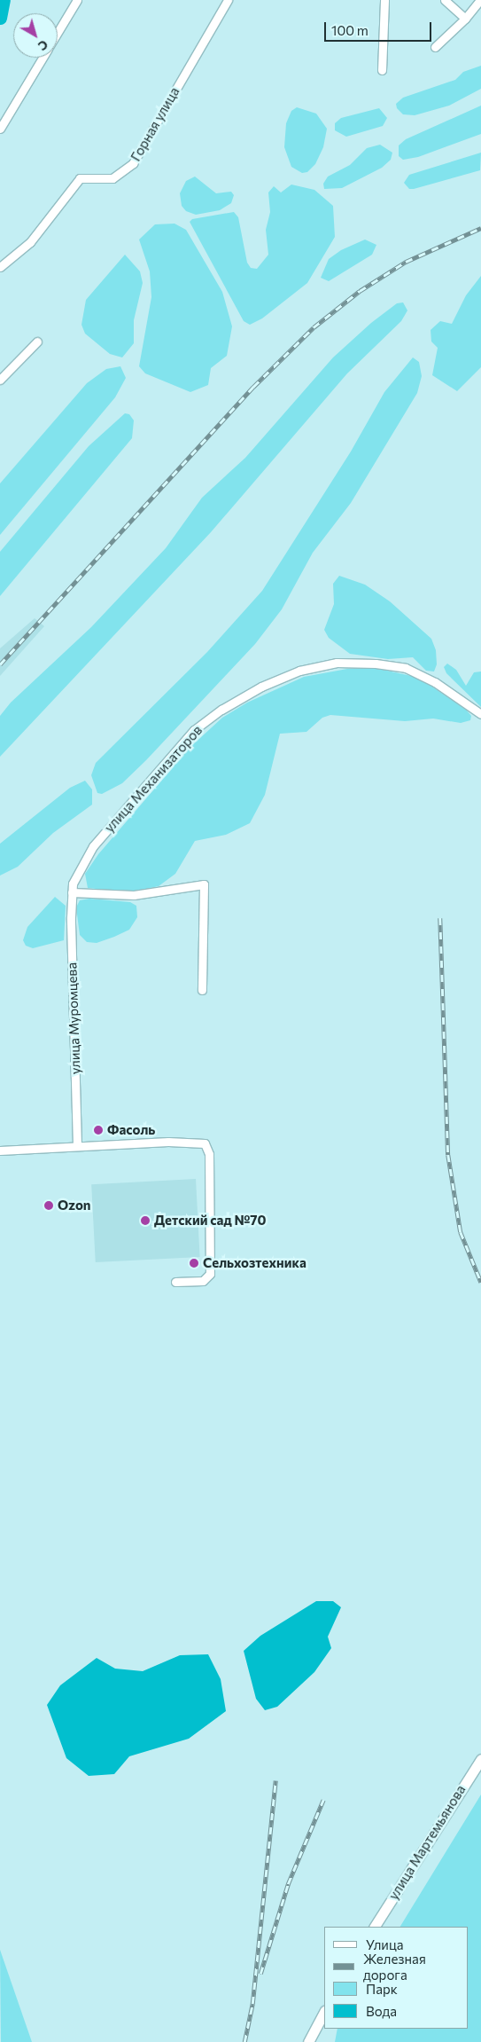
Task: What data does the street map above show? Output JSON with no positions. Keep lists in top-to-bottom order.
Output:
{
  "streets": {
    "street": [
      "Горная улица",
      "улица Механизаторов",
      "улица Муромцева",
      "улица Мартемьянова"
    ]
  },
  "crossings": [
    ["улица Механизаторов", "улица Муромцева"]
  ],
  "places": [
    "Фасоль",
    "Ozon",
    "Детский сад №70",
    "Сельхозтехника"
  ],
  "legend": [
    "Улица",
    "Железная дорога",
    "Парк",
    "Вода"
  ],
  "scale_bar": "100 m",
  "north": "bottom right"
}
